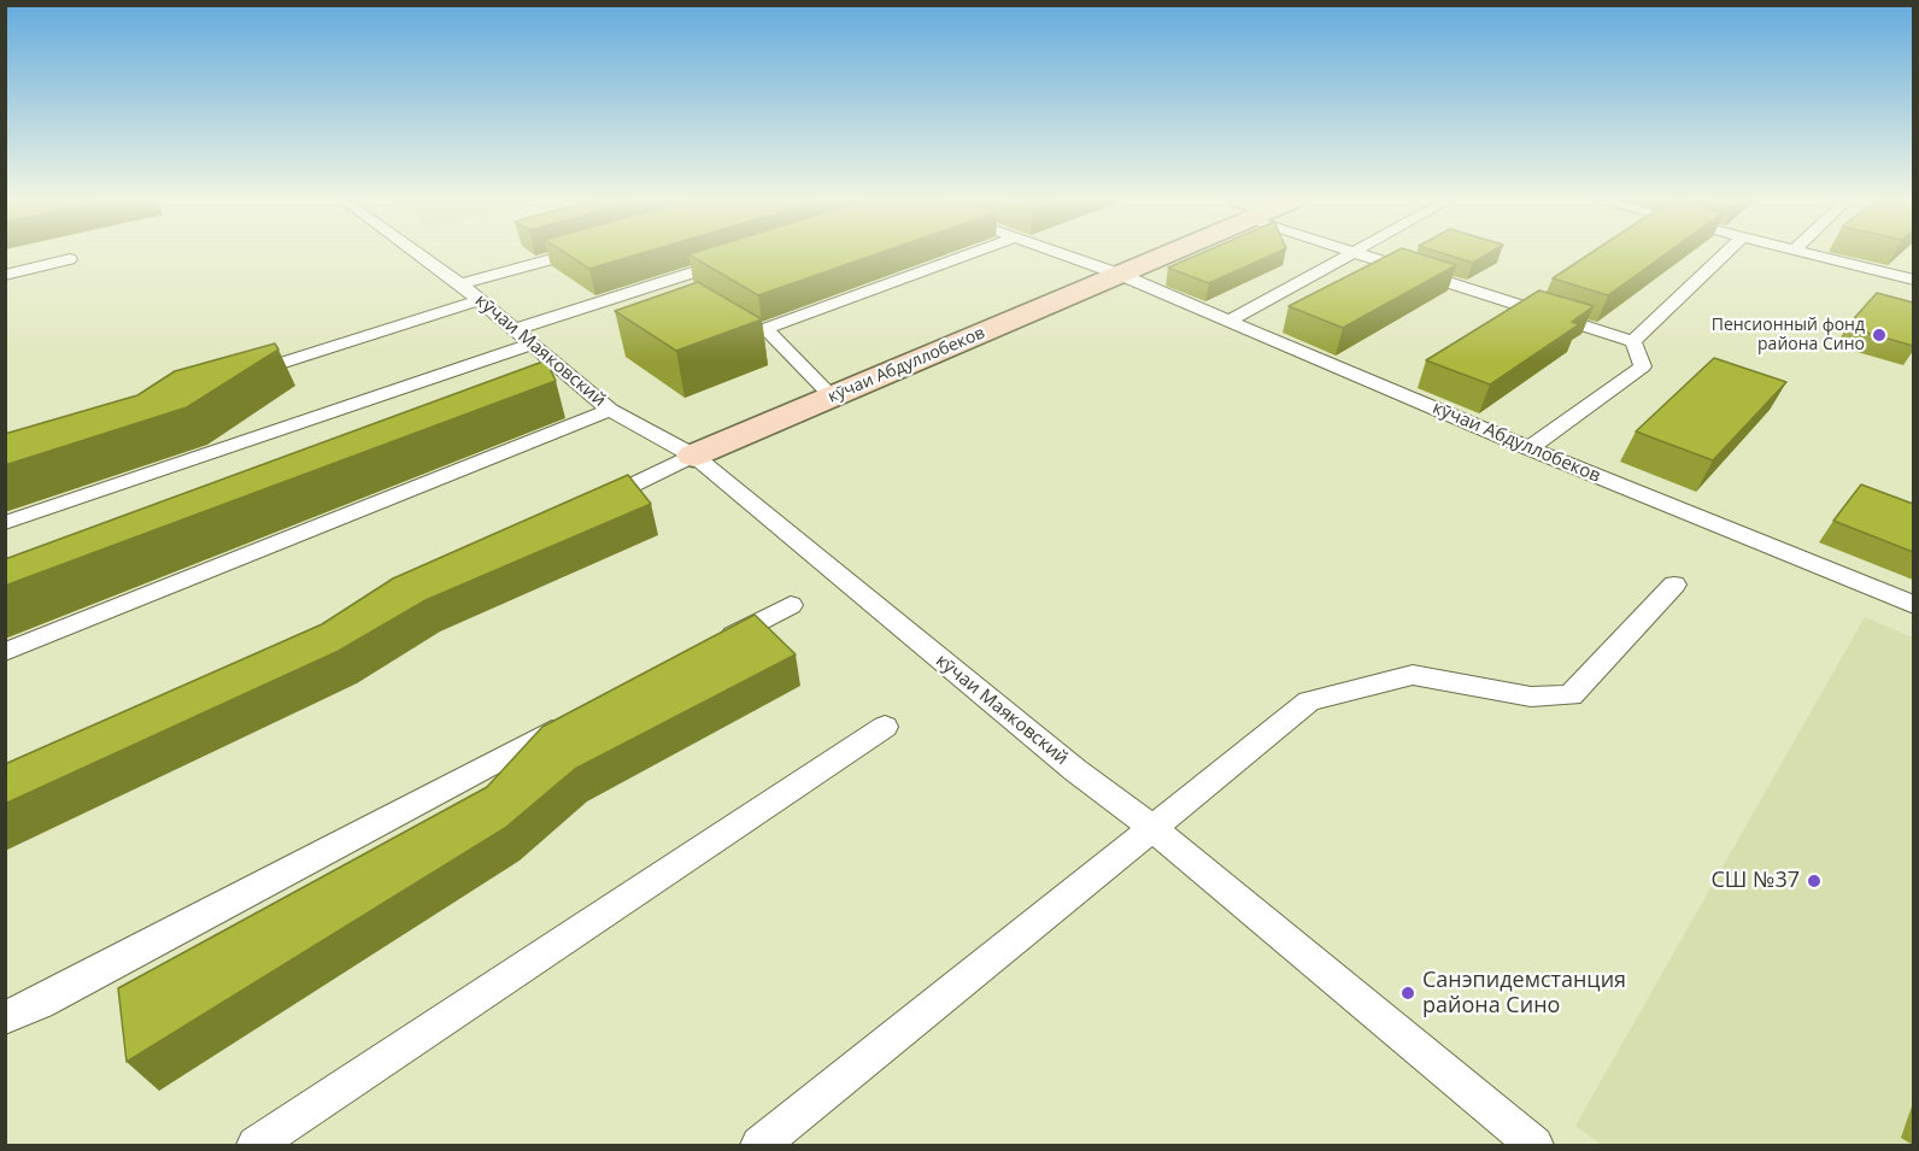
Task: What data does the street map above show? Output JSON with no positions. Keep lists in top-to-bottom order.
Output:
{
  "streets": {
    "street": ["кӯчаи Абдуллобеков"],
    "lane": ["кӯчаи Маяковский"]
  },
  "crossings": [
    ["кӯчаи Маяковский", "кӯчаи Абдуллобеков"]
  ],
  "places": ["Пенсионный фонд района Сино", "СШ №37", "Санэпидемстанция района Сино"]
}
